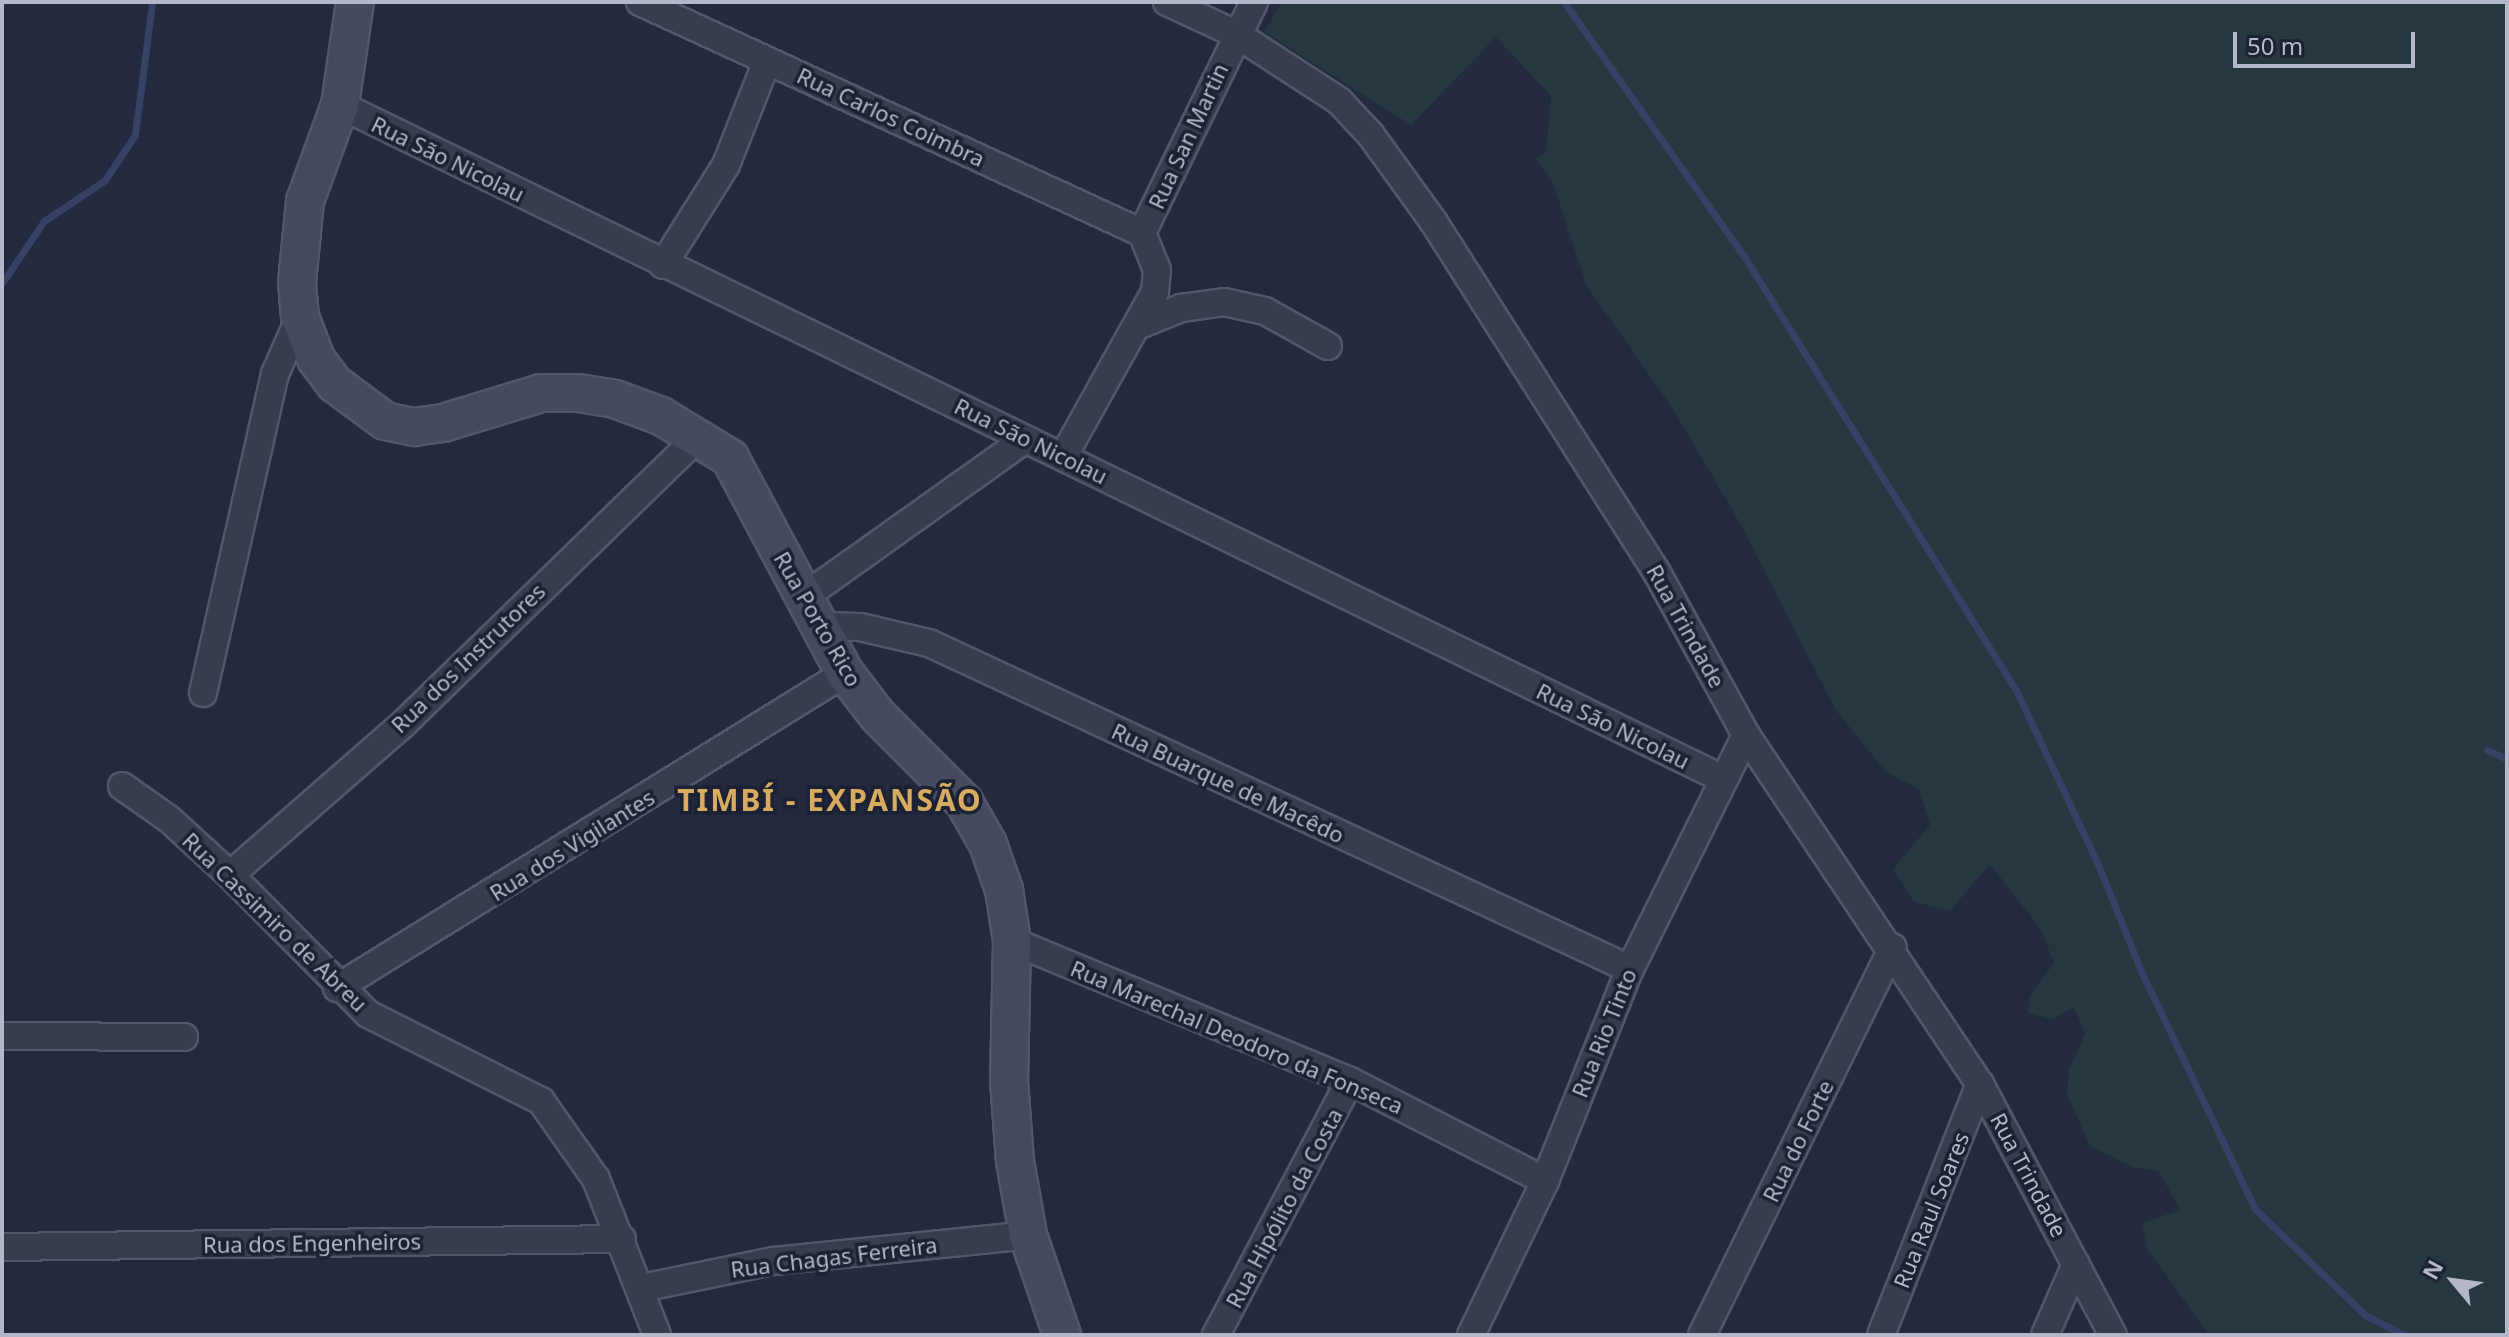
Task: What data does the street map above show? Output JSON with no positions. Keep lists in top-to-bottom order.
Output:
{
  "streets": {
    "street": [
      "Rua Carlos Coimbra",
      "Rua San Martin",
      "Rua São Nicolau",
      "Rua Porto Rico",
      "Rua Trindade",
      "Rua dos Instrutores",
      "Rua Buarque de Macêdo",
      "Rua dos Vigilantes",
      "Rua Cassimiro de Abreu",
      "Rua Rio Tinto",
      "Rua Marechal Deodoro da Fonseca",
      "Rua do Forte",
      "Rua Hipólito da Costa",
      "Rua Raul Soares",
      "Rua dos Engenheiros",
      "Rua Chagas Ferreira"
    ]
  },
  "crossings": [
    ["Rua Carlos Coimbra", "Rua San Martin"],
    ["Rua San Martin", "Rua São Nicolau"],
    ["Rua San Martin", "Rua Trindade"],
    ["Rua São Nicolau", "Rua Porto Rico"],
    ["Rua São Nicolau", "Rua Rio Tinto"],
    ["Rua Porto Rico", "Rua dos Instrutores"],
    ["Rua Porto Rico", "Rua Buarque de Macêdo"],
    ["Rua Porto Rico", "Rua dos Vigilantes"],
    ["Rua Porto Rico", "Rua Marechal Deodoro da Fonseca"],
    ["Rua Porto Rico", "Rua Chagas Ferreira"],
    ["Rua Trindade", "Rua Rio Tinto"],
    ["Rua Trindade", "Rua do Forte"],
    ["Rua Trindade", "Rua Raul Soares"],
    ["Rua dos Instrutores", "Rua Cassimiro de Abreu"],
    ["Rua Buarque de Macêdo", "Rua Rio Tinto"],
    ["Rua dos Vigilantes", "Rua Cassimiro de Abreu"],
    ["Rua Cassimiro de Abreu", "Rua dos Engenheiros"],
    ["Rua Cassimiro de Abreu", "Rua Chagas Ferreira"],
    ["Rua Rio Tinto", "Rua Marechal Deodoro da Fonseca"],
    ["Rua Marechal Deodoro da Fonseca", "Rua Hipólito da Costa"]
  ],
  "districts": ["TIMBÍ - EXPANSÃO"],
  "scale_bar": "50 m",
  "north": "top left"
}
